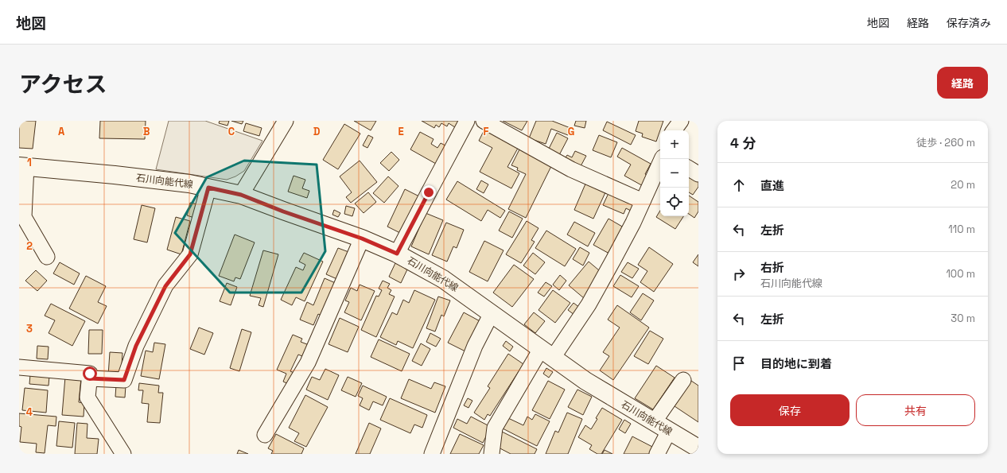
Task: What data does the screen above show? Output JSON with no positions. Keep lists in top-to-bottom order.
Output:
{
  "streets": {
    "main road": ["石川向能代線"]
  },
  "page": {
    "header": "地図",
    "nav": ["地図", "経路", "保存済み"],
    "title": "アクセス",
    "buttons": [
      "経路",
      ["保存", "共有"]
    ],
    "heading": ["4 分", "徒歩 · 260 m"],
    "map_buttons": ["+", "−"],
    "list": [
      ["直進", "20 m"],
      ["左折", "110 m"],
      ["右折", "石川向能代線", "100 m"],
      ["左折", "30 m"],
      "目的地に到着"
    ]
  },
  "grid": {
    "columns": [
      "A",
      "B",
      "C",
      "D",
      "E",
      "F",
      "G"
    ],
    "rows": [
      "1",
      "2",
      "3",
      "4"
    ]
  }
}
